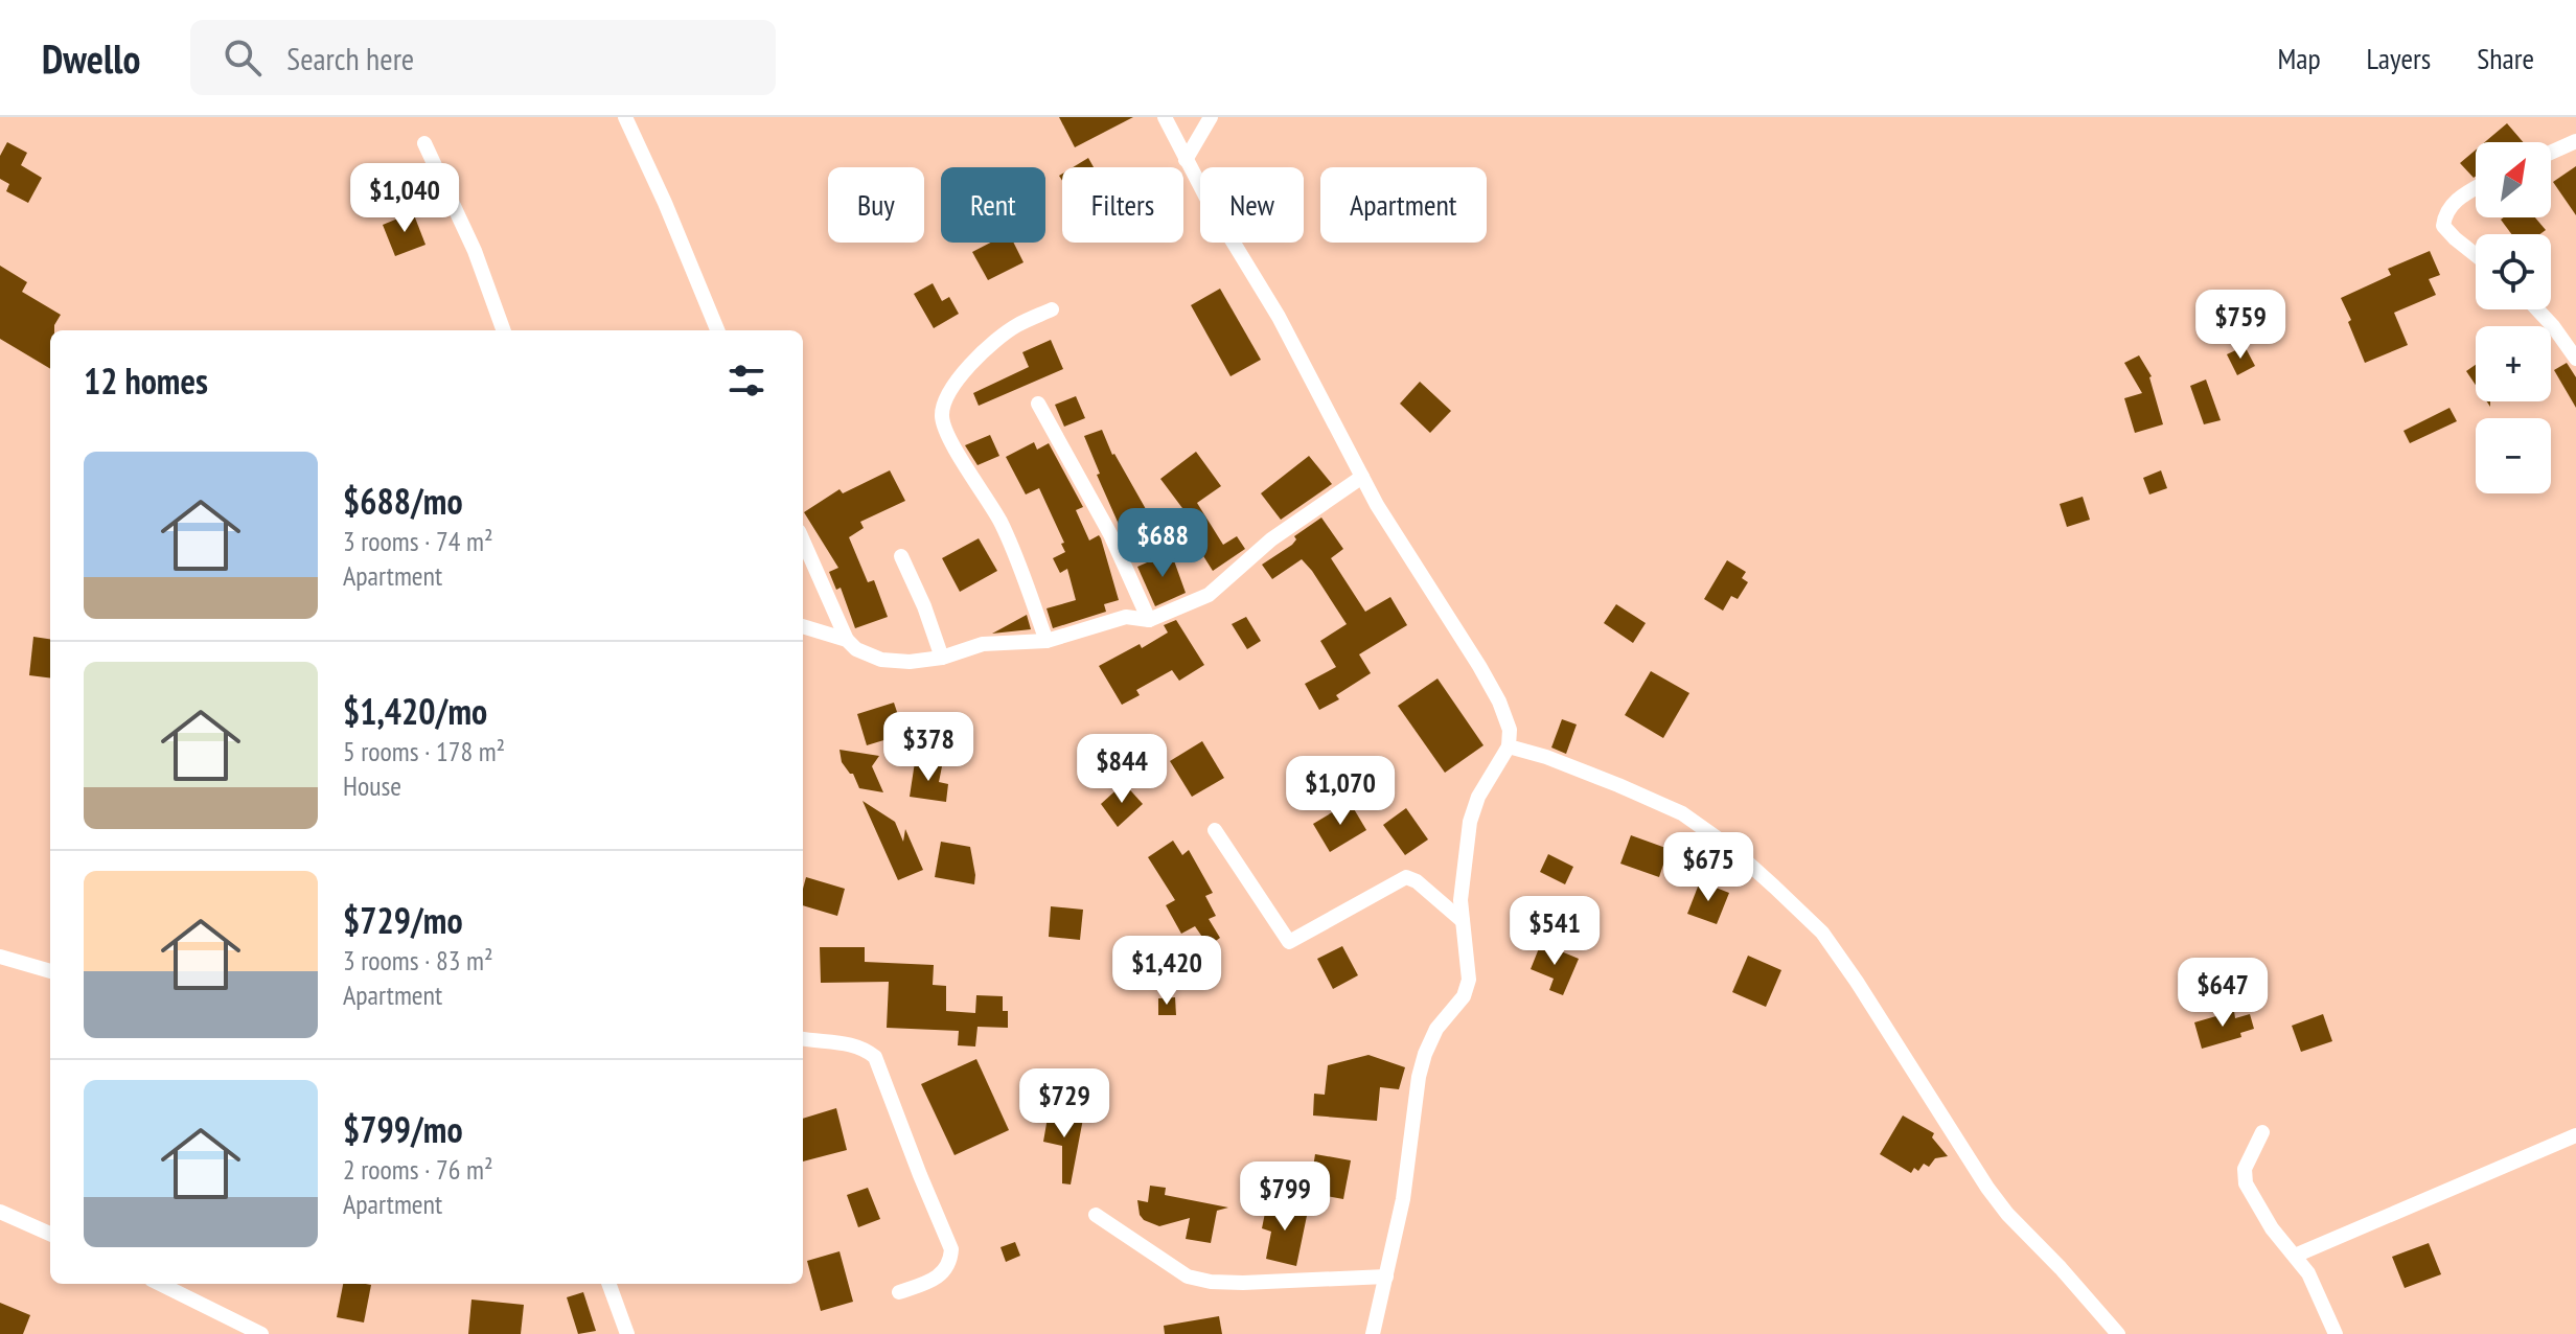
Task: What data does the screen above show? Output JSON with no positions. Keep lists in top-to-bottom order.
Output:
{
  "north": "top right",
  "page": {
    "header": "Dwello",
    "search": "Search here",
    "nav": ["Map", "Layers", "Share"],
    "map_buttons": ["+", "−"],
    "price": [
      "$1,040",
      "$759",
      "$688",
      "$378",
      "$844",
      "$1,070",
      "$675",
      "$541",
      "$1,420",
      "$647",
      "$729",
      "$799"
    ],
    "chip": [
      "Buy",
      "Rent",
      "Filters",
      "New",
      "Apartment"
    ],
    "heading": "12 homes",
    "list": [
      {
        "name": "$688/mo",
        "note": "3 rooms · 74 m² · Apartment"
      },
      {
        "name": "$1,420/mo",
        "note": "5 rooms · 178 m² · House"
      },
      {
        "name": "$729/mo",
        "note": "3 rooms · 83 m² · Apartment"
      },
      {
        "name": "$799/mo",
        "note": "2 rooms · 76 m² · Apartment"
      }
    ]
  }
}
